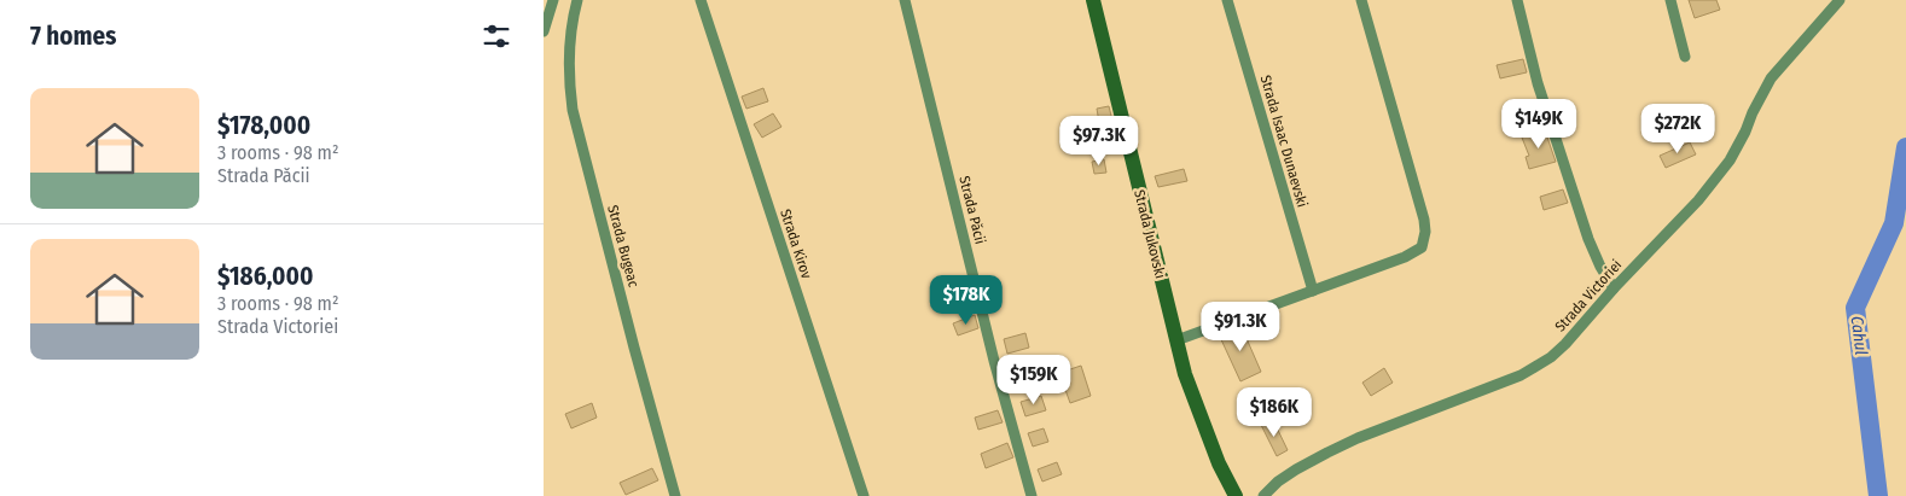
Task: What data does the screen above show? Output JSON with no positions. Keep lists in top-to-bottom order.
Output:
{
  "streets": {
    "main road": ["Strada Jukovski"],
    "street": [
      "Strada Isaac Dunaevski",
      "Strada Păcii",
      "Strada Kirov",
      "Strada Bugeac",
      "Strada Victoriei"
    ]
  },
  "water": ["Cahul"],
  "page": {
    "heading": "7 homes",
    "list": [
      {
        "name": "$178,000",
        "note": "3 rooms · 98 m² · Strada Păcii"
      },
      {
        "name": "$186,000",
        "note": "3 rooms · 98 m² · Strada Victoriei"
      }
    ],
    "price": [
      "$149K",
      "$272K",
      "$97.3K",
      "$178K",
      "$91.3K",
      "$159K",
      "$186K"
    ]
  }
}
